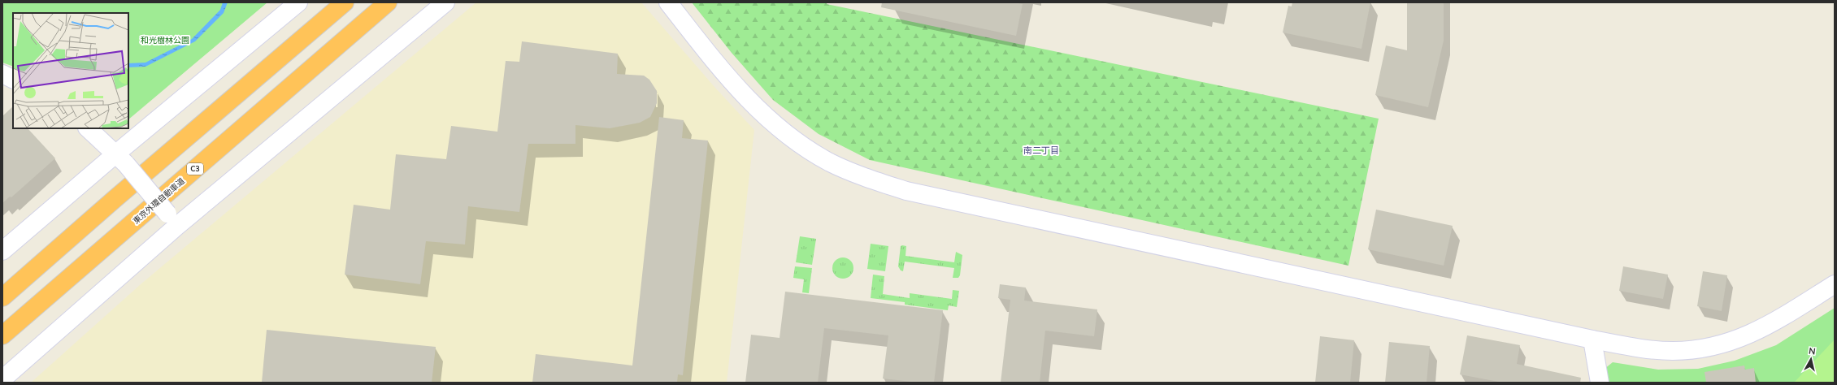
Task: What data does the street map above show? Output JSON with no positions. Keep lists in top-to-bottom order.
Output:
{
  "streets": {
    "highway": ["C3", "東京外環自動車道"]
  },
  "districts": ["南二丁目"],
  "parks": ["和光樹林公園"],
  "north": "top"
}
